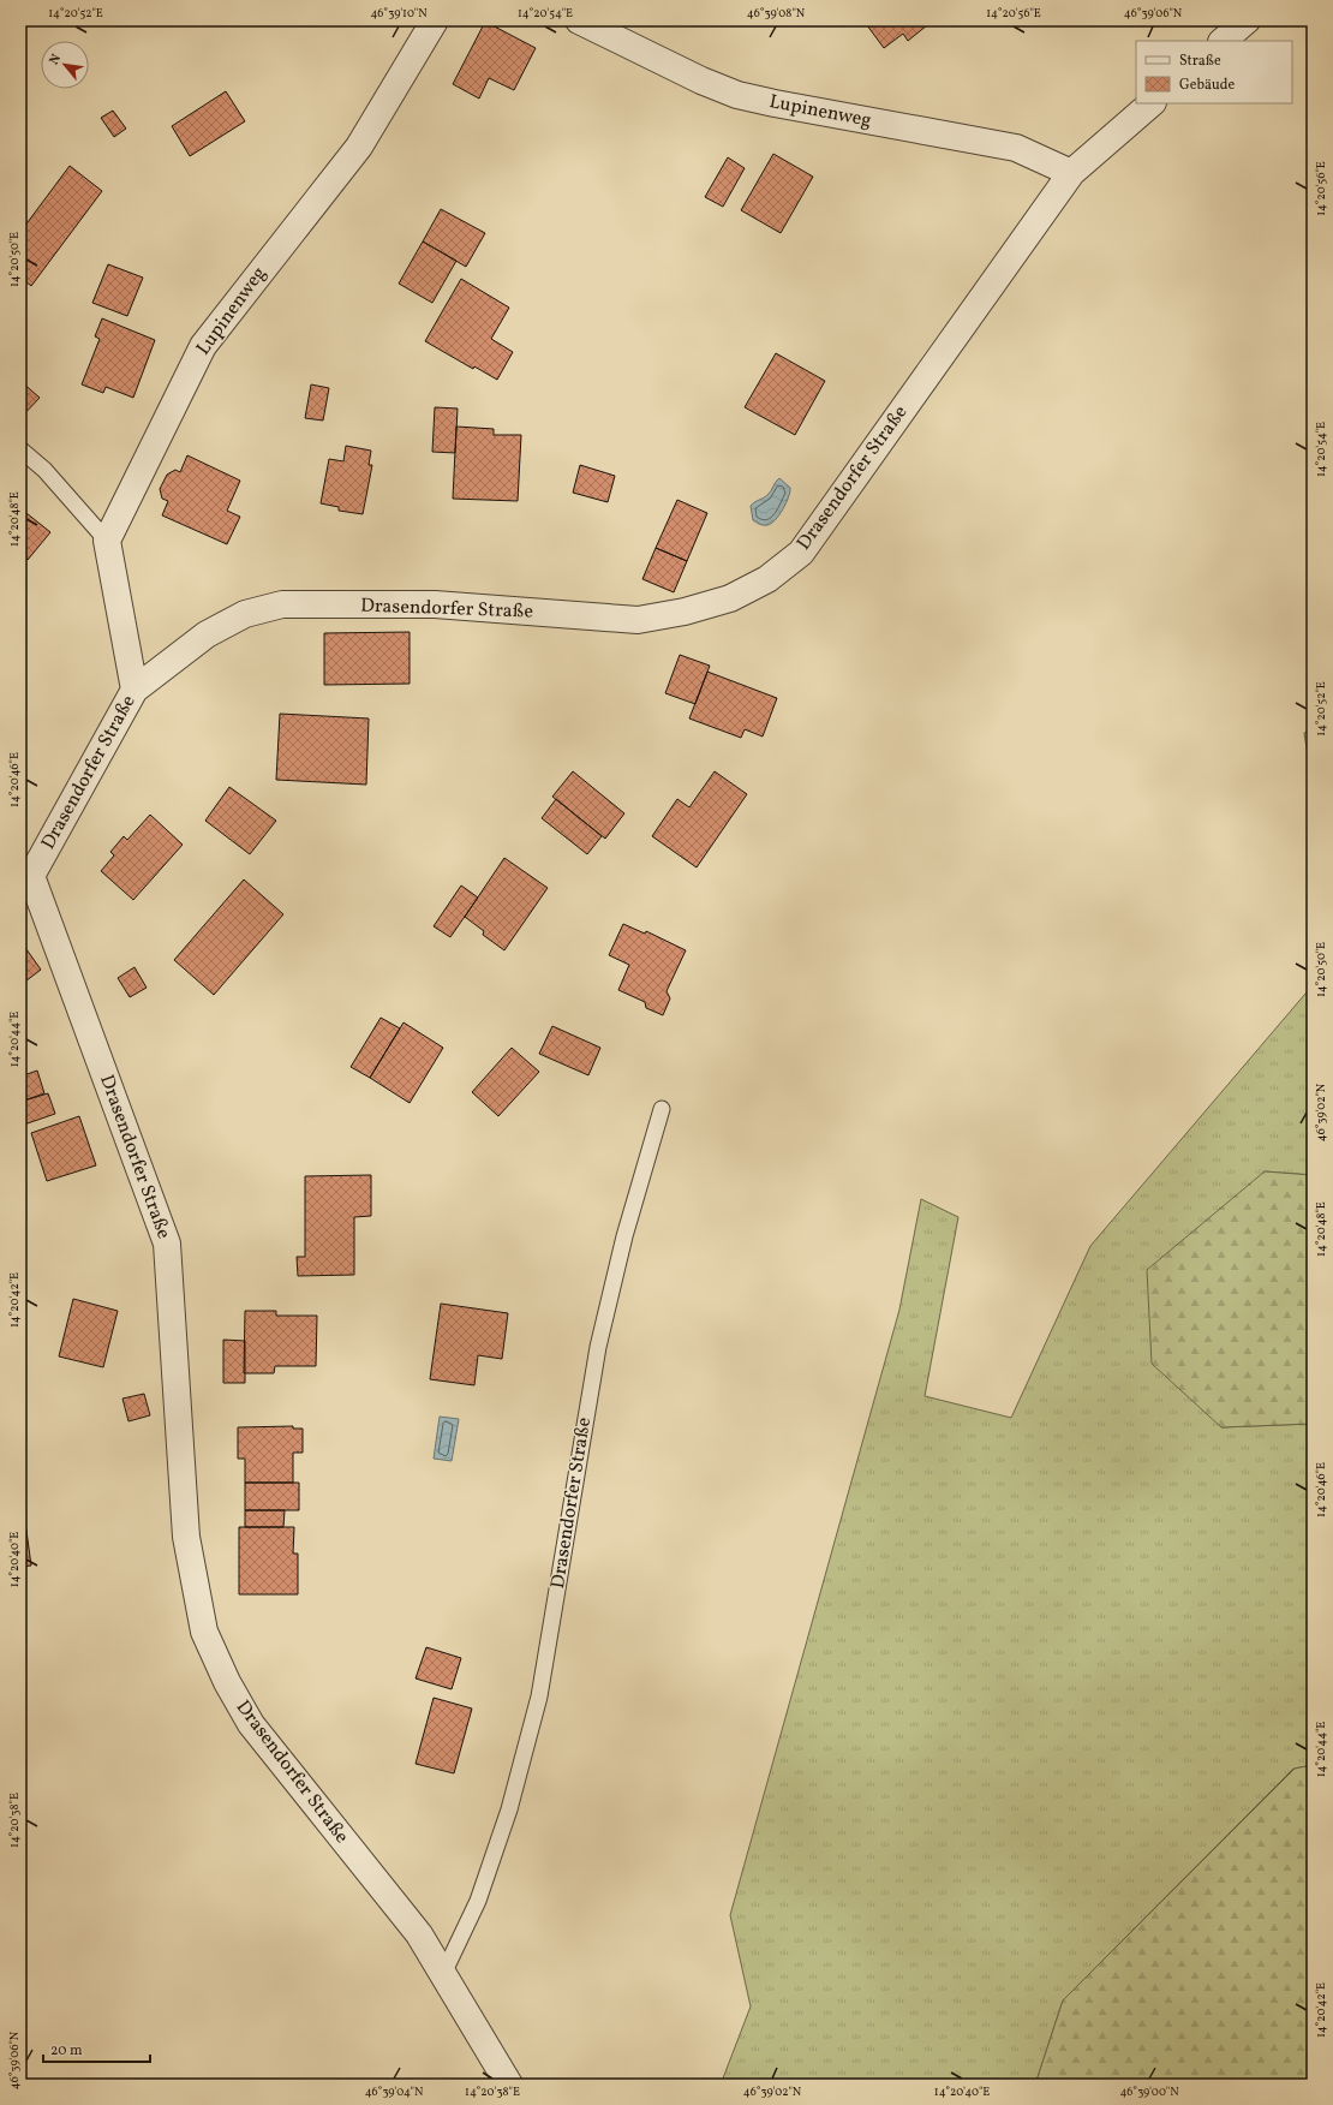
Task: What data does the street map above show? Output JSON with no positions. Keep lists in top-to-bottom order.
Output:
{
  "streets": {
    "street": ["Lupinenweg", "Drasendorfer Straße"]
  },
  "crossings": [
    ["Lupinenweg", "Drasendorfer Straße"]
  ],
  "legend": ["Straße", "Gebäude"],
  "scale_bar": "20 m",
  "north": "top left",
  "coordinates": [
    "14°20'52\"E",
    "46°39'10\"N",
    "14°20'54\"E",
    "46°39'08\"N",
    "14°20'56\"E",
    "46°39'06\"N",
    "14°20'50\"E",
    "14°20'48\"E",
    "14°20'46\"E",
    "14°20'44\"E",
    "46°39'02\"N",
    "14°20'42\"E",
    "14°20'40\"E",
    "14°20'38\"E",
    "46°39'04\"N",
    "46°39'00\"N"
  ]
}
